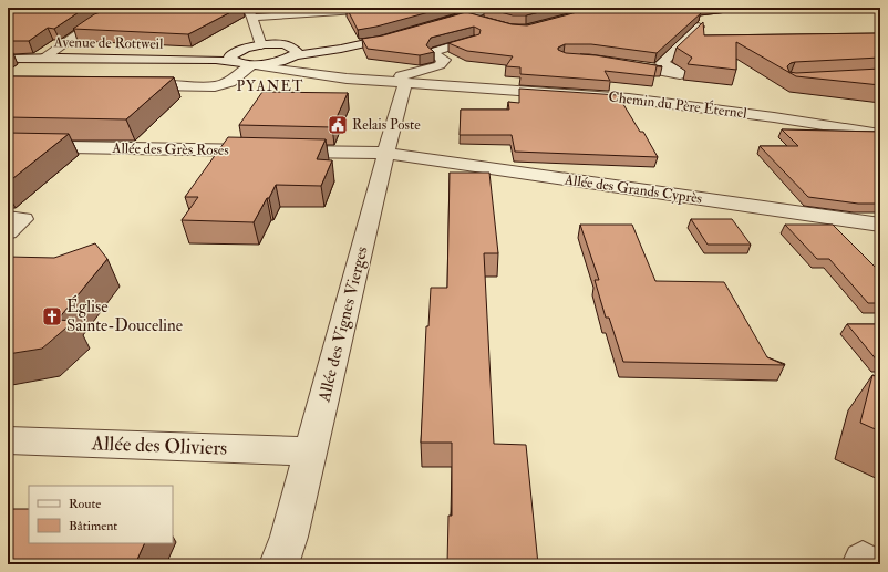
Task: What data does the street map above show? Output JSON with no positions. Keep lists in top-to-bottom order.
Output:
{
  "streets": {
    "street": [
      "Avenue de Rottweil",
      "Chemin du Père Éternel",
      "Allée des Grès Roses",
      "Allée des Grands Cyprès",
      "Allée des Vignes Vierges",
      "Allée des Oliviers"
    ]
  },
  "crossings": [
    ["Avenue de Rottweil", "Chemin du Père Éternel"],
    ["Chemin du Père Éternel", "Allée des Vignes Vierges"],
    ["Allée des Grès Roses", "Allée des Grands Cyprès"],
    ["Allée des Grès Roses", "Allée des Vignes Vierges"],
    ["Allée des Grands Cyprès", "Allée des Vignes Vierges"],
    ["Allée des Vignes Vierges", "Allée des Oliviers"]
  ],
  "districts": ["PYANET"],
  "places": {
    "public building": ["Relais Poste"],
    "church": ["Église Sainte-Douceline"]
  },
  "legend": ["Route", "Bâtiment"]
}
